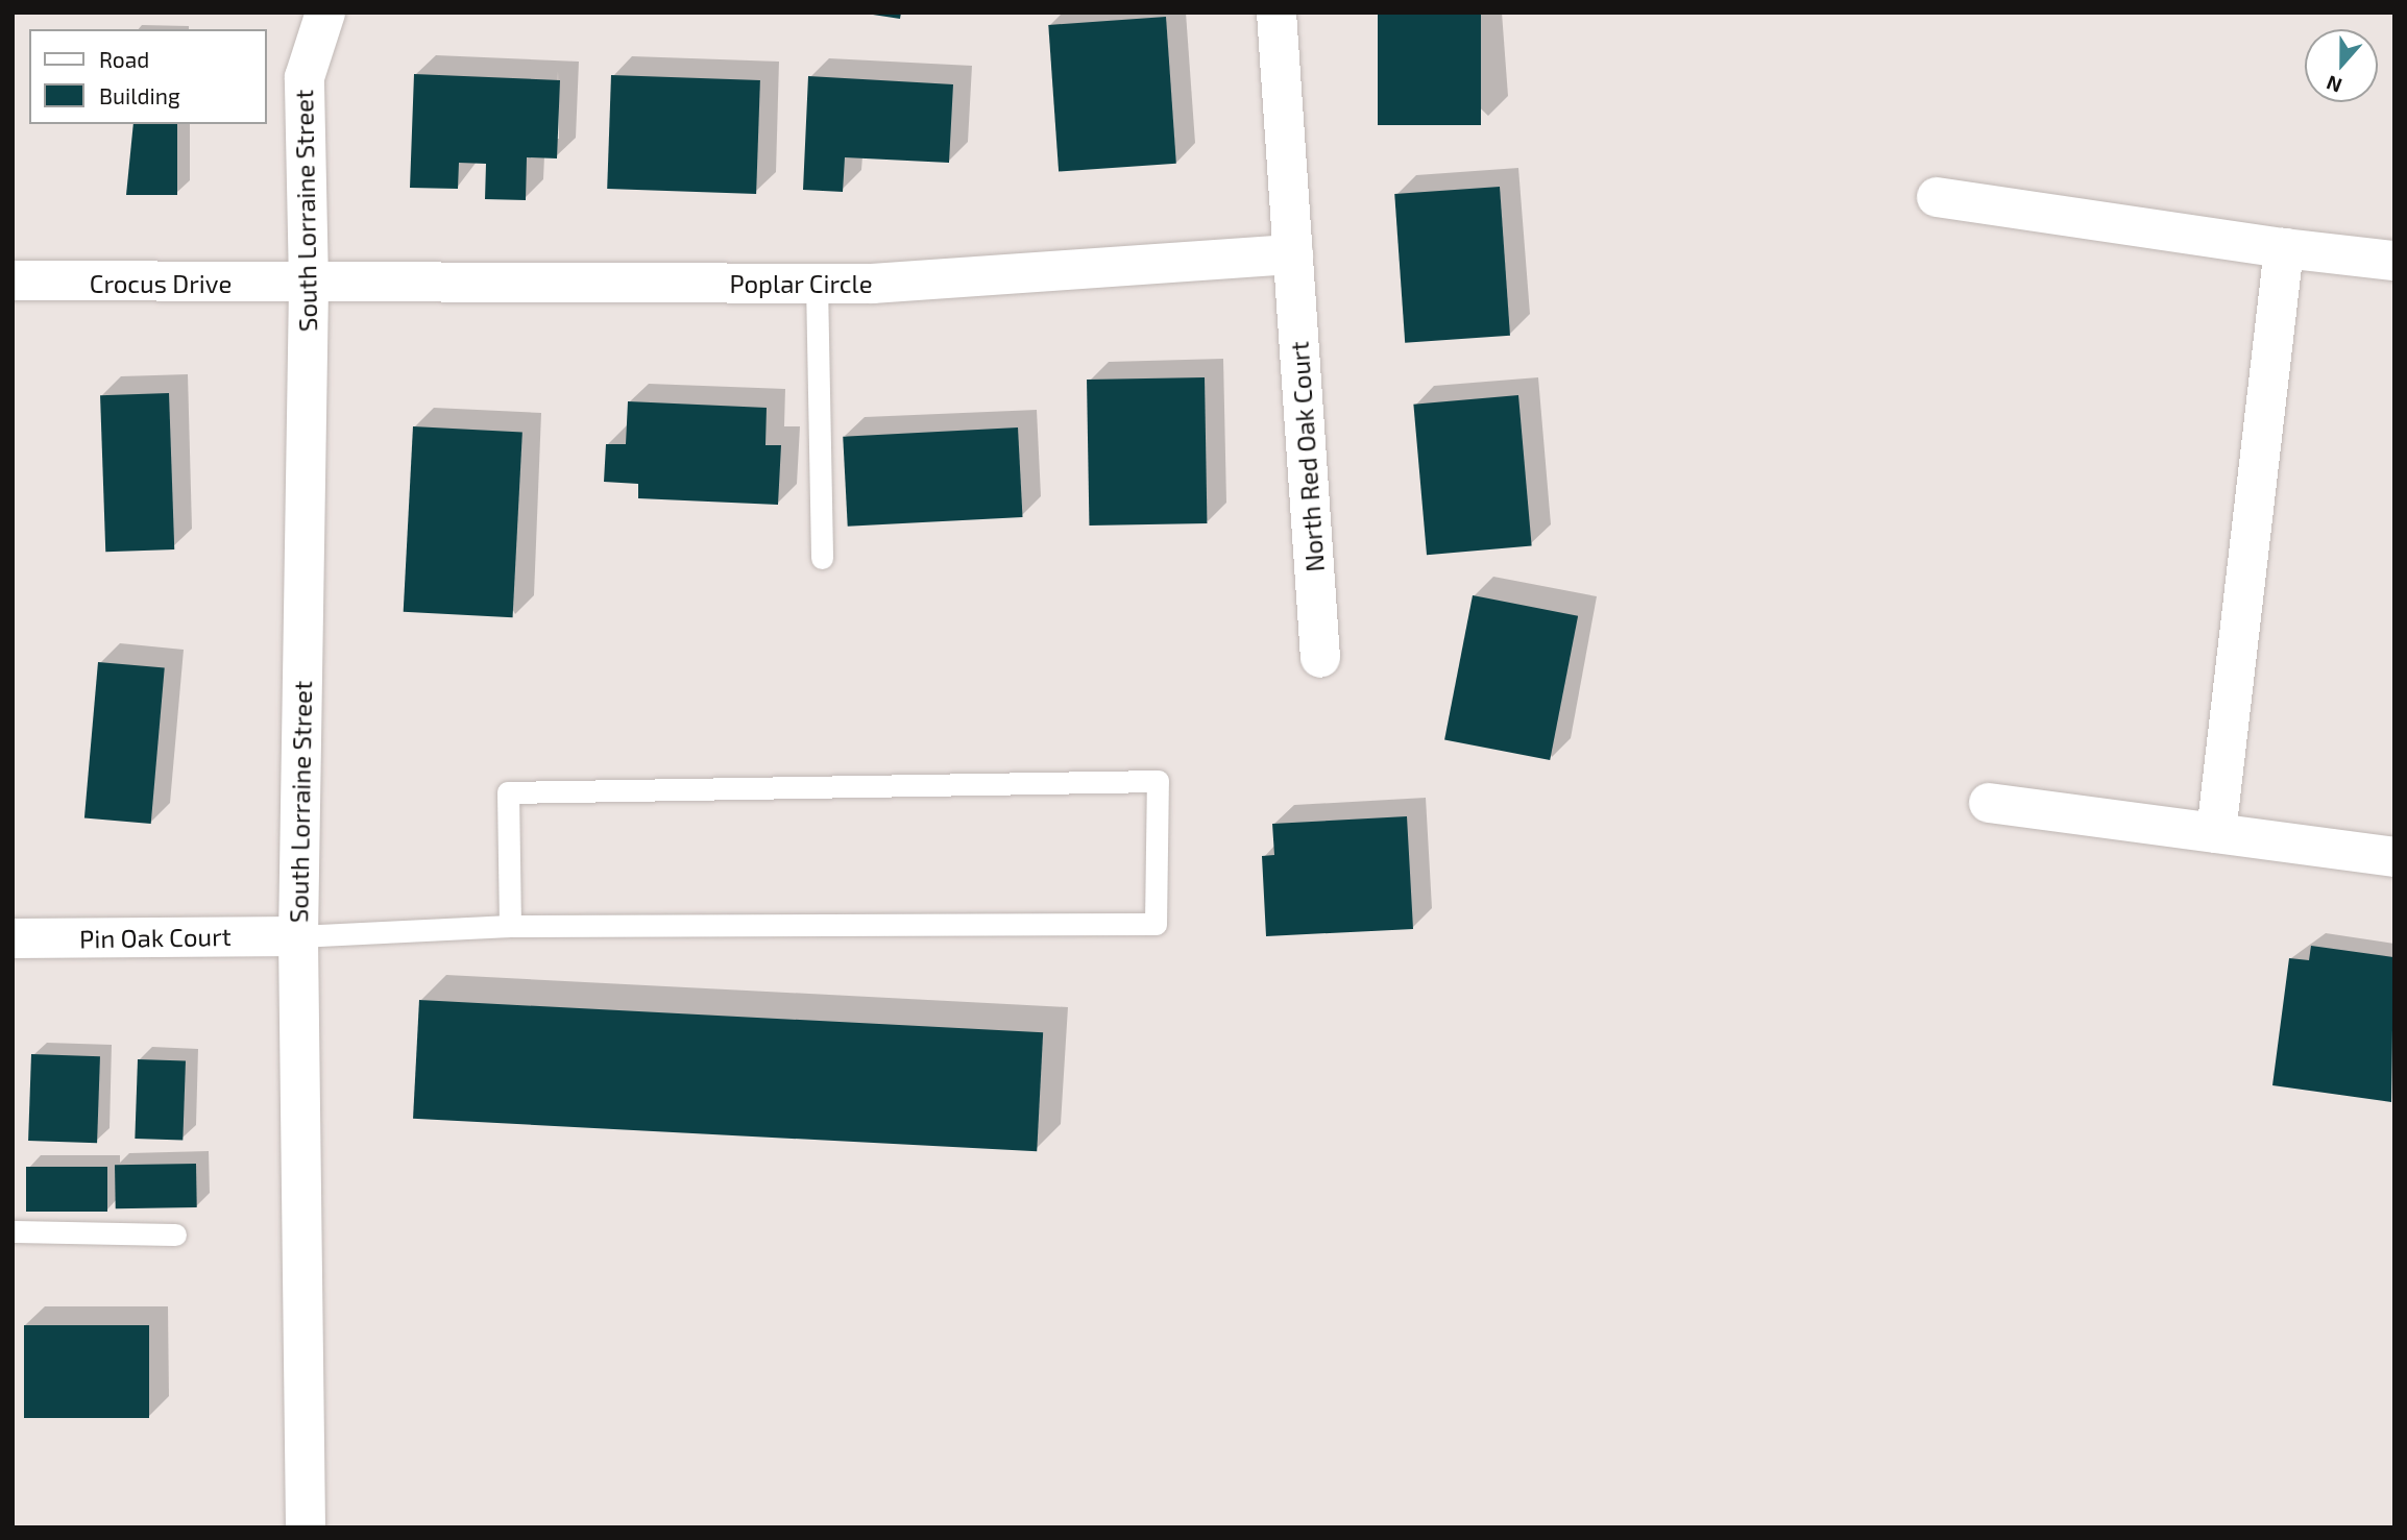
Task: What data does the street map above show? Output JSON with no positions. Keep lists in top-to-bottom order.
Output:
{
  "streets": {
    "street": [
      "South Lorraine Street",
      "Crocus Drive",
      "Poplar Circle",
      "North Red Oak Court",
      "Pin Oak Court"
    ]
  },
  "crossings": [
    ["South Lorraine Street", "Crocus Drive"],
    ["South Lorraine Street", "Poplar Circle"],
    ["South Lorraine Street", "Pin Oak Court"],
    ["Crocus Drive", "Poplar Circle"],
    ["Poplar Circle", "North Red Oak Court"]
  ],
  "legend": ["Road", "Building"],
  "north": "bottom"
}
